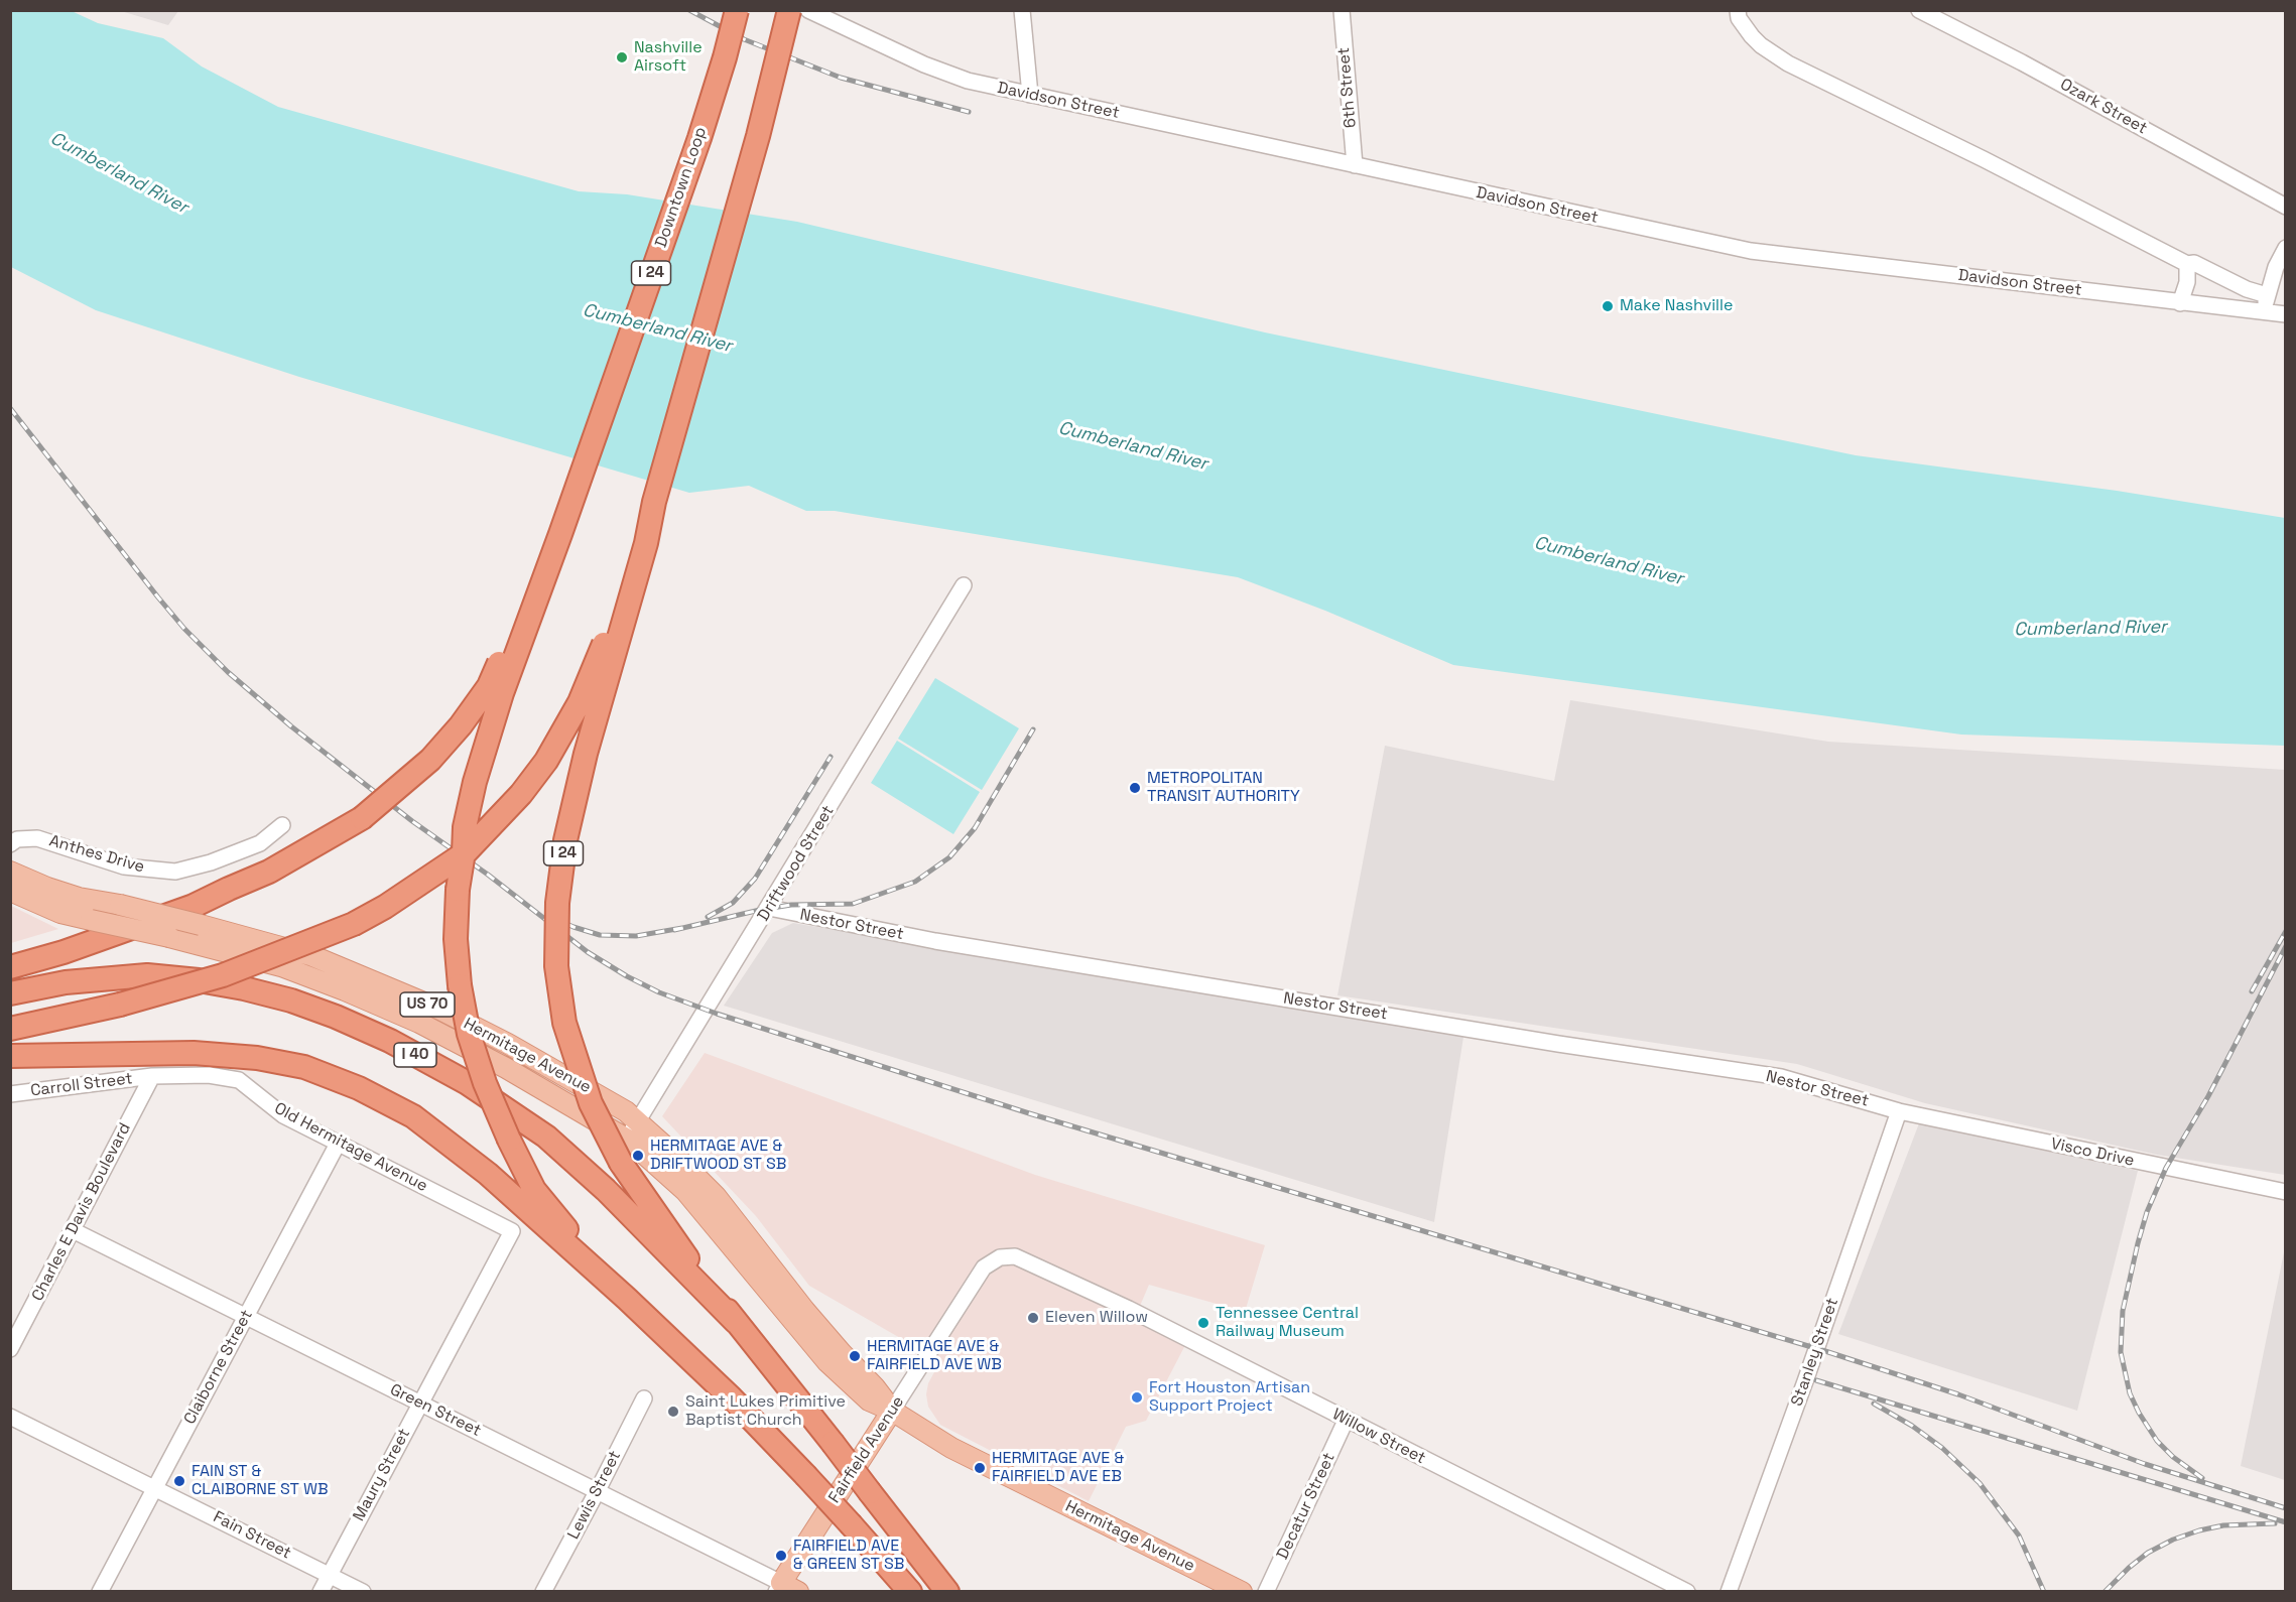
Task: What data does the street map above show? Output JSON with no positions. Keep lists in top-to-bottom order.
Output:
{
  "streets": {
    "highway": ["Downtown Loop", "I 24", "I 40"],
    "main road": ["US 70", "Hermitage Avenue", "Fairfield Avenue"],
    "street": [
      "6th Street",
      "Davidson Street",
      "Ozark Street",
      "Anthes Drive",
      "Driftwood Street",
      "Nestor Street",
      "Carroll Street",
      "Old Hermitage Avenue",
      "Visco Drive",
      "Charles E Davis Boulevard",
      "Stanley Street",
      "Claiborne Street",
      "Green Street",
      "Willow Street",
      "Maury Street",
      "Lewis Street",
      "Decatur Street",
      "Fain Street"
    ]
  },
  "crossings": [
    ["6th Street", "Davidson Street"],
    ["Downtown Loop", "I 24"],
    ["I 24", "I 40"],
    ["Driftwood Street", "Nestor Street"],
    ["Driftwood Street", "Hermitage Avenue"],
    ["Nestor Street", "Visco Drive"],
    ["Nestor Street", "Stanley Street"],
    ["Hermitage Avenue", "Fairfield Avenue"],
    ["Carroll Street", "Old Hermitage Avenue"],
    ["Carroll Street", "Charles E Davis Boulevard"],
    ["Old Hermitage Avenue", "Charles E Davis Boulevard"],
    ["Old Hermitage Avenue", "Claiborne Street"],
    ["Old Hermitage Avenue", "Maury Street"],
    ["Visco Drive", "Stanley Street"],
    ["Charles E Davis Boulevard", "Green Street"],
    ["Claiborne Street", "Green Street"],
    ["Claiborne Street", "Fain Street"],
    ["Green Street", "Fairfield Avenue"],
    ["Green Street", "Maury Street"],
    ["Green Street", "Lewis Street"],
    ["Willow Street", "Fairfield Avenue"],
    ["Willow Street", "Decatur Street"],
    ["Maury Street", "Fain Street"]
  ],
  "water": ["Cumberland River"],
  "places": [
    "Nashville Airsoft",
    "Make Nashville",
    "METROPOLITAN TRANSIT AUTHORITY",
    "HERMITAGE AVE & DRIFTWOOD ST SB",
    "Eleven Willow",
    "Tennessee Central Railway Museum",
    "HERMITAGE AVE & FAIRFIELD AVE WB",
    "Fort Houston Artisan Support Project",
    "Saint Lukes Primitive Baptist Church",
    "HERMITAGE AVE & FAIRFIELD AVE EB",
    "FAIN ST & CLAIBORNE ST WB",
    "FAIRFIELD AVE & GREEN ST SB"
  ]
}
